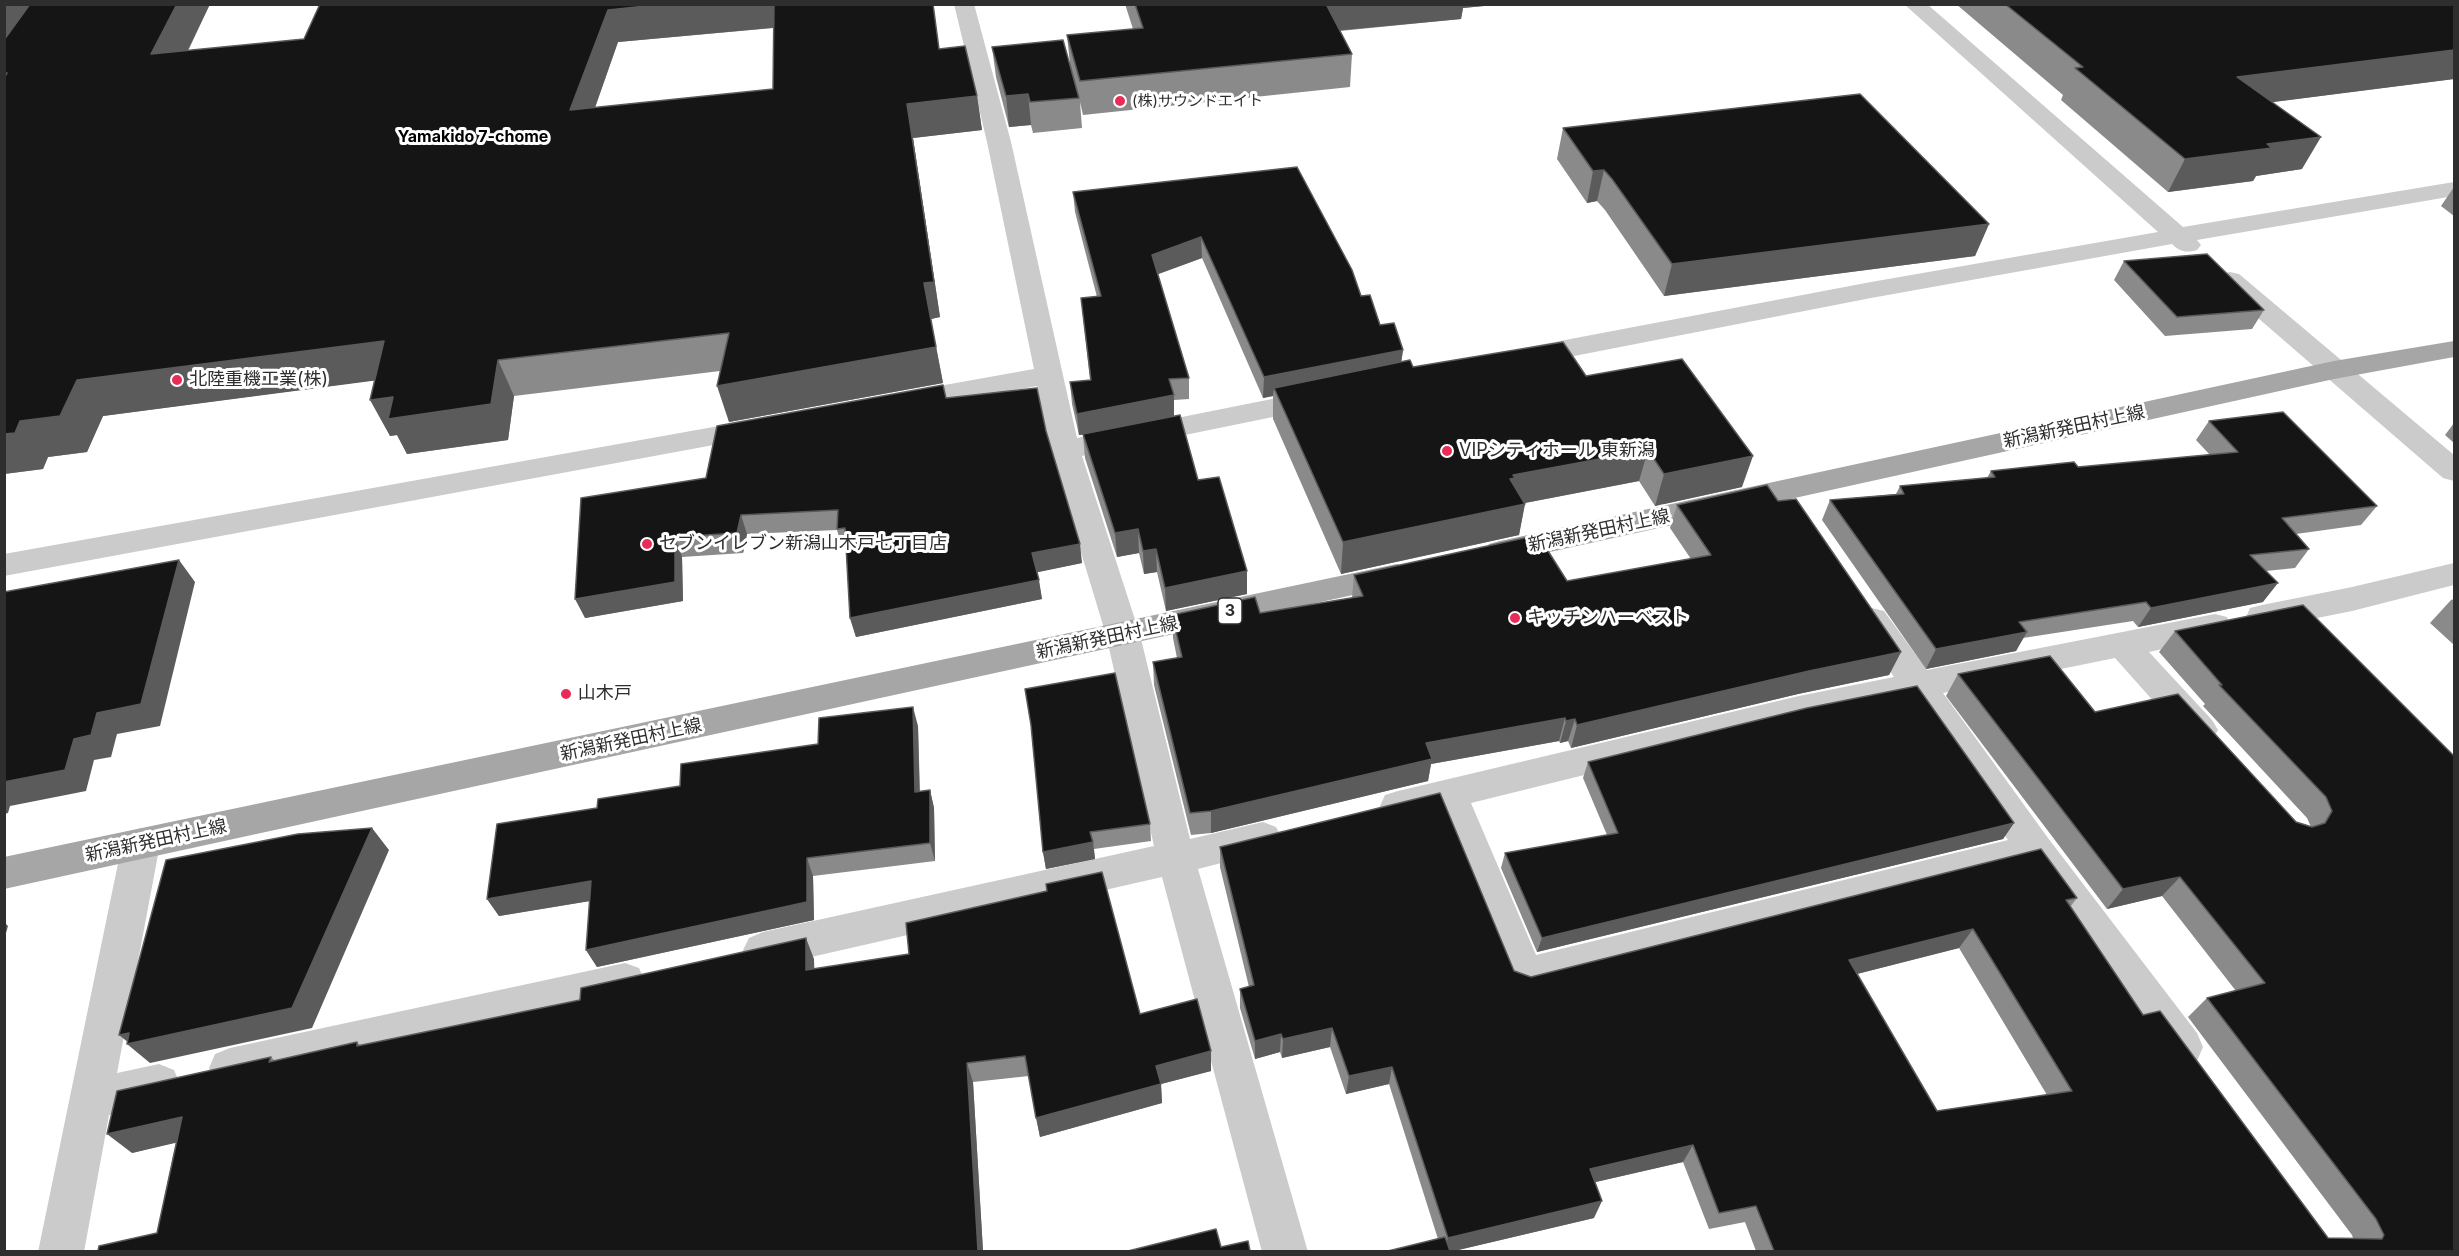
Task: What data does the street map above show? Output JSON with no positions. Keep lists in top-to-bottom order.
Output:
{
  "streets": {
    "main road": ["新潟新発田村上線", "3"]
  },
  "districts": ["Yamakido 7-chome"],
  "places": [
    "(株)サウンドエイト",
    "北陸重機工業(株)",
    "VIPシティホール 東新潟",
    "セブンイレブン新潟山木戸七丁目店",
    "キッチンハーベスト",
    "山木戸"
  ]
}
